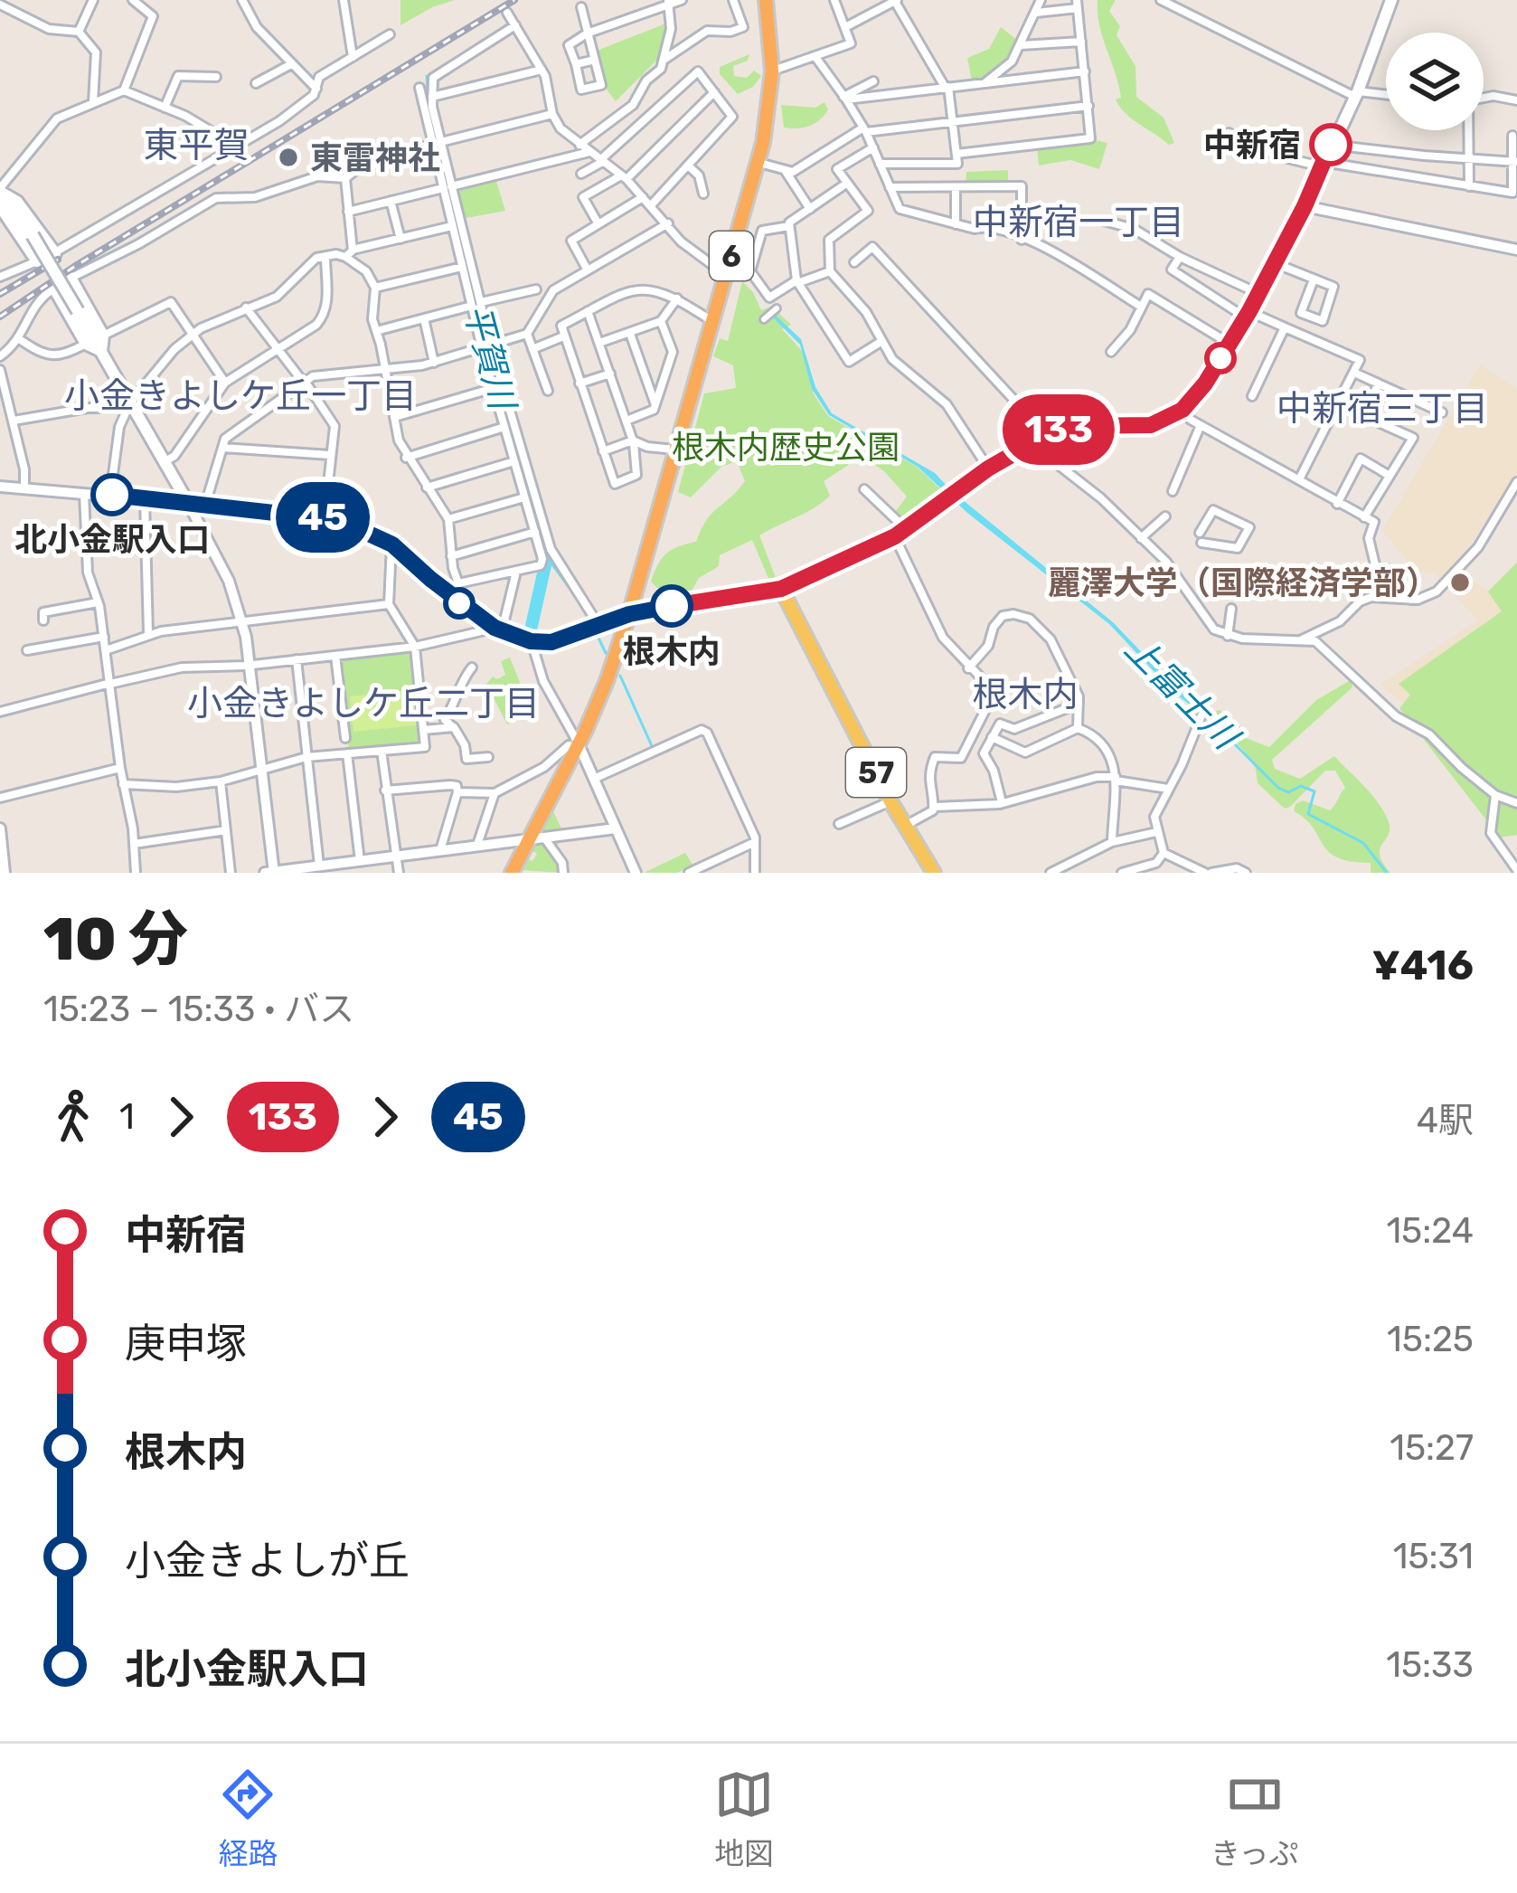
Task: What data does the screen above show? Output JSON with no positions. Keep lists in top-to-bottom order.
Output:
{
  "streets": {
    "highway": ["6"],
    "main road": ["57"]
  },
  "districts": [
    "東平賀",
    "中新宿一丁目",
    "小金きよしケ丘一丁目",
    "中新宿三丁目",
    "根木内",
    "小金きよしケ丘二丁目"
  ],
  "water": ["平賀川", "上富士川"],
  "parks": ["根木内歴史公園"],
  "places": [
    "中新宿",
    "東雷神社",
    "北小金駅入口",
    "麗澤大学（国際経済学部）",
    "根木内"
  ],
  "lines": ["bus line 133", "bus line 45"],
  "page": {
    "on_map": ["133", "45"],
    "heading": ["10 分", "15:23 – 15:33 · バス", "¥416"],
    "legs": [
      "1",
      "133",
      "45",
      "4駅"
    ],
    "list": [
      {
        "name": "中新宿",
        "value": "15:24"
      },
      {
        "name": "庚申塚",
        "value": "15:25"
      },
      {
        "name": "根木内",
        "value": "15:27"
      },
      {
        "name": "小金きよしが丘",
        "value": "15:31"
      },
      {
        "name": "北小金駅入口",
        "value": "15:33"
      }
    ],
    "tabs": ["経路", "地図", "きっぷ"]
  }
}
